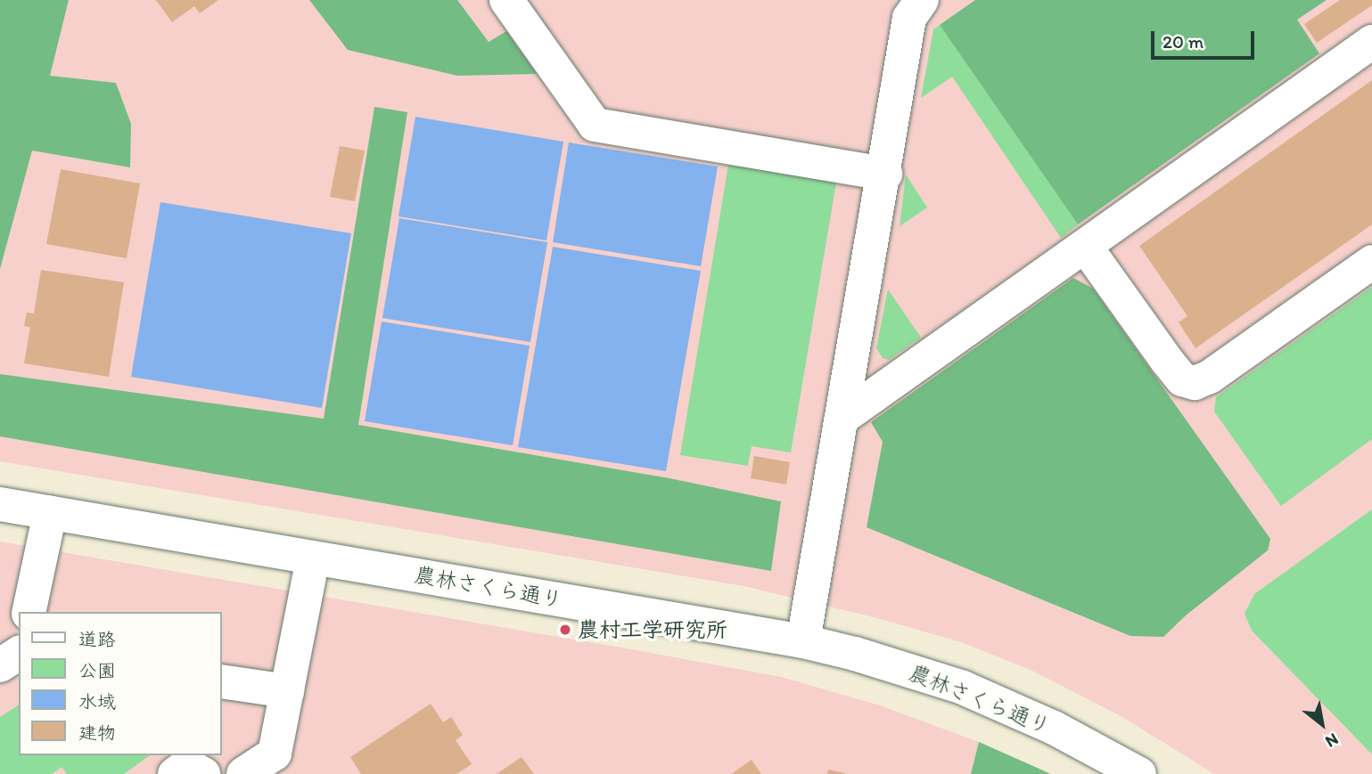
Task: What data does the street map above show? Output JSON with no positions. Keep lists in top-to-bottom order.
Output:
{
  "streets": {
    "street": ["農林さくら通り"]
  },
  "places": ["農村工学研究所"],
  "legend": [
    "道路",
    "公園",
    "水域",
    "建物"
  ],
  "scale_bar": "20 m",
  "north": "bottom right"
}
